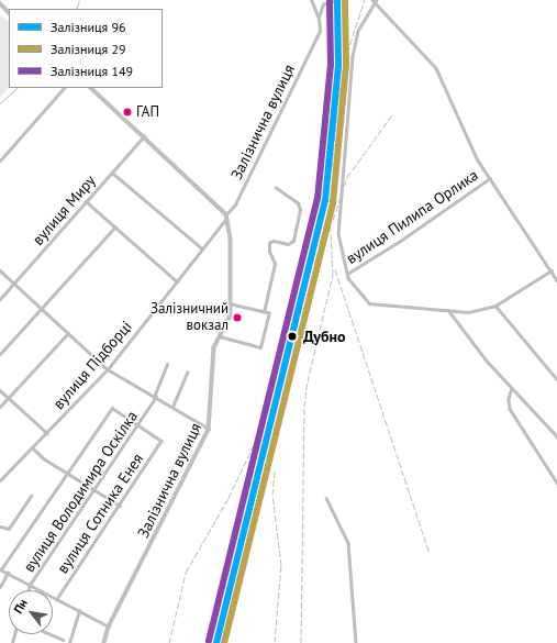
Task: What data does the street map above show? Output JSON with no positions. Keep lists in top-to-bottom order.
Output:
{
  "streets": {
    "main road": ["Залізнична вулиця"],
    "street": [
      "вулиця Миру",
      "вулиця Пилипа Орлика",
      "вулиця Підборці",
      "вулиця Володимира Оскілка",
      "вулиця Сотника Енея"
    ]
  },
  "crossings": [
    ["Залізнична вулиця", "вулиця Підборці"],
    ["вулиця Володимира Оскілка", "вулиця Сотника Енея"]
  ],
  "places": ["ГАП", "Залізничний вокзал", "Дубно"],
  "lines": ["rail line 96", "rail line 29", "rail line 149"],
  "legend": ["Залізниця 96", "Залізниця 29", "Залізниця 149"],
  "north": "top left"
}
